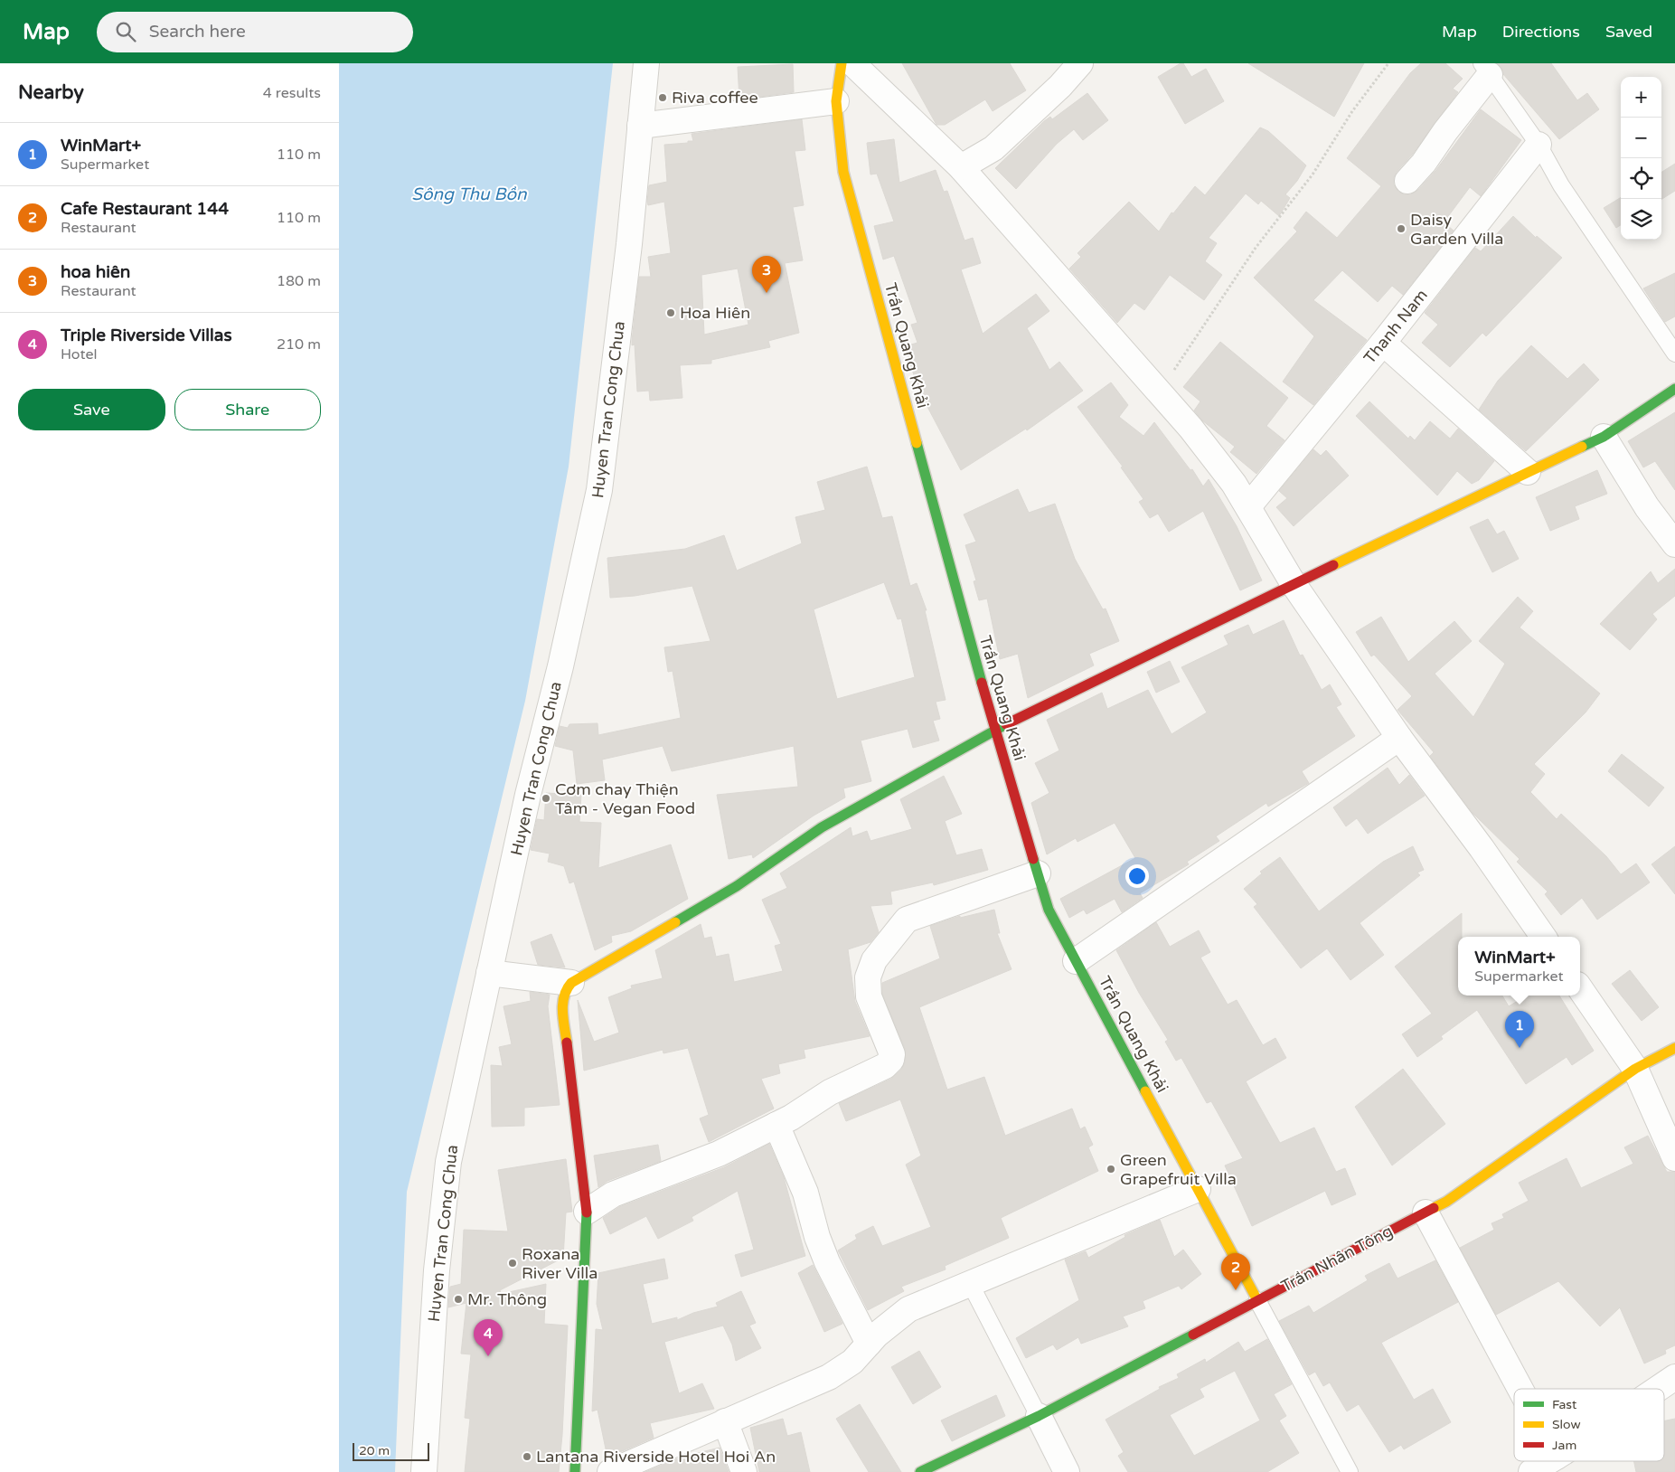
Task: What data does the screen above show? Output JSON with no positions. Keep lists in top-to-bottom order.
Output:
{
  "streets": {
    "street": [
      "Thanh Nam",
      "Trần Quang Khải",
      "Huyen Tran Cong Chua",
      "Trần Nhân Tông"
    ]
  },
  "crossings": [
    ["Trần Quang Khải", "Trần Nhân Tông"]
  ],
  "water": ["Sông Thu Bồn"],
  "places": [
    "Riva coffee",
    "Daisy Garden Villa",
    "Hoa Hiên",
    "Cơm chay Thiện Tâm - Vegan Food",
    "Green Grapefruit Villa",
    "Roxana River Villa",
    "Mr. Thông",
    "Lantana Riverside Hotel Hoi An"
  ],
  "legend": ["Fast", "Slow", "Jam"],
  "scale_bar": "20 m",
  "page": {
    "header": "Map",
    "search": "Search here",
    "nav": ["Map", "Directions", "Saved"],
    "heading": ["Nearby", "4 results"],
    "map_buttons": ["+", "−"],
    "list": [
      {
        "mark": "1",
        "name": "WinMart+",
        "note": "Supermarket",
        "value": "110 m"
      },
      {
        "mark": "2",
        "name": "Cafe Restaurant 144",
        "note": "Restaurant",
        "value": "110 m"
      },
      {
        "mark": "3",
        "name": "hoa hiên",
        "note": "Restaurant",
        "value": "180 m"
      },
      {
        "mark": "4",
        "name": "Triple Riverside Villas",
        "note": "Hotel",
        "value": "210 m"
      }
    ],
    "pins": [
      "3",
      "1",
      "2",
      "4"
    ],
    "buttons": ["Save", "Share"],
    "popup": ["WinMart+", "Supermarket"],
    "scale": "20 m"
  }
}
